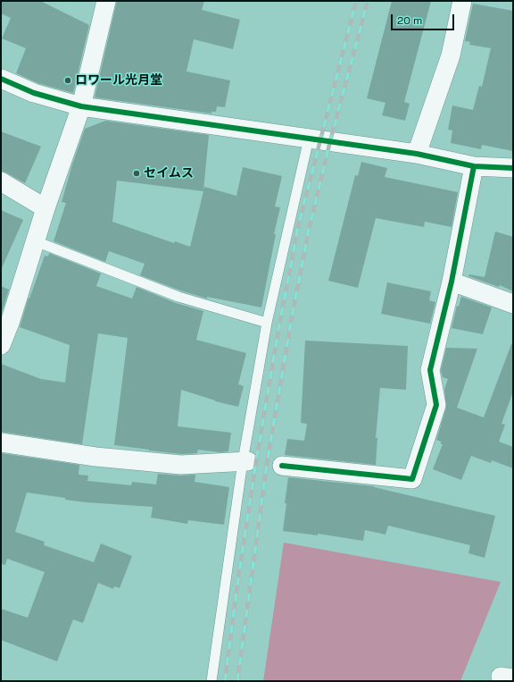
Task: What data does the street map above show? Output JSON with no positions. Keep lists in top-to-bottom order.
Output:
{
  "places": ["ロワール光月堂", "セイムス"],
  "scale_bar": "20 m"
}
